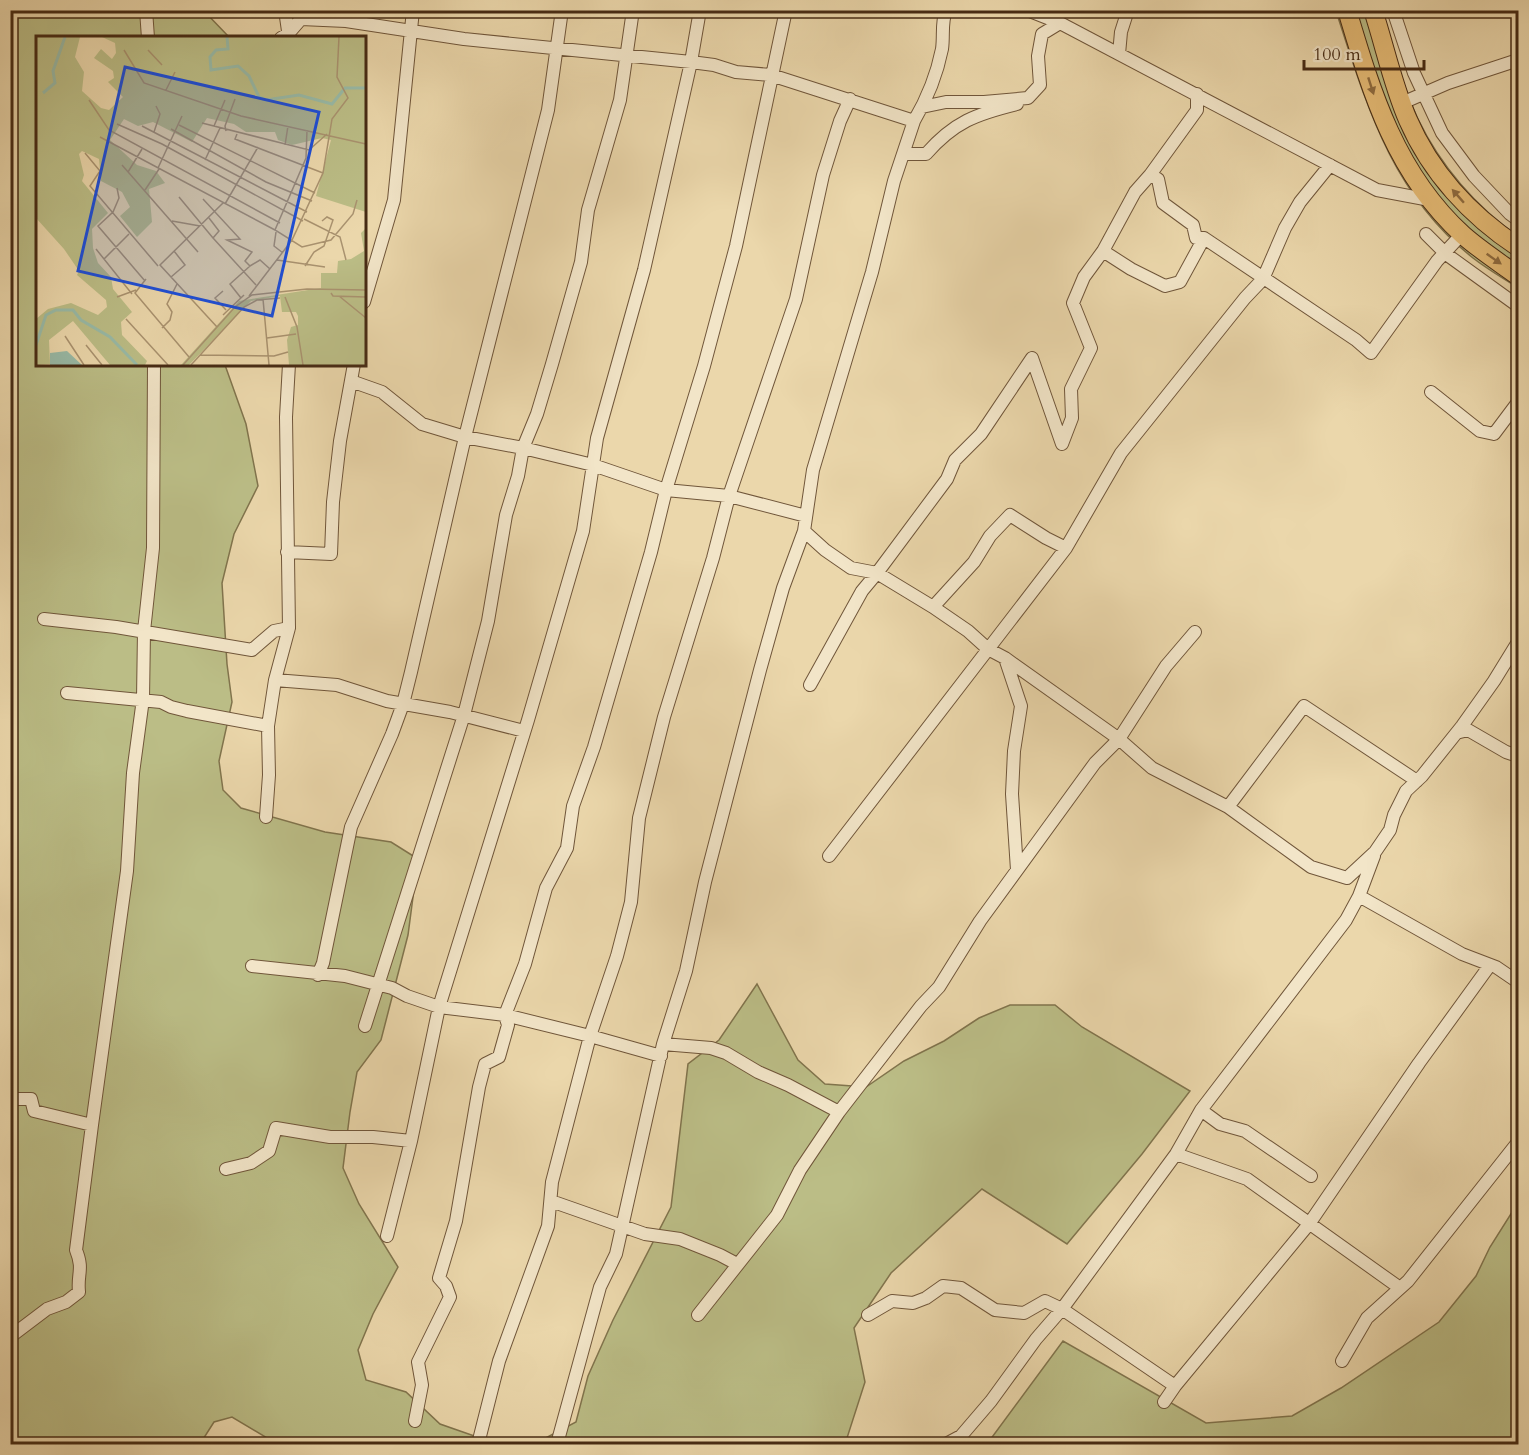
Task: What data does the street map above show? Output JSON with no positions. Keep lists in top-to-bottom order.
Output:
{
  "scale_bar": "100 m"
}
